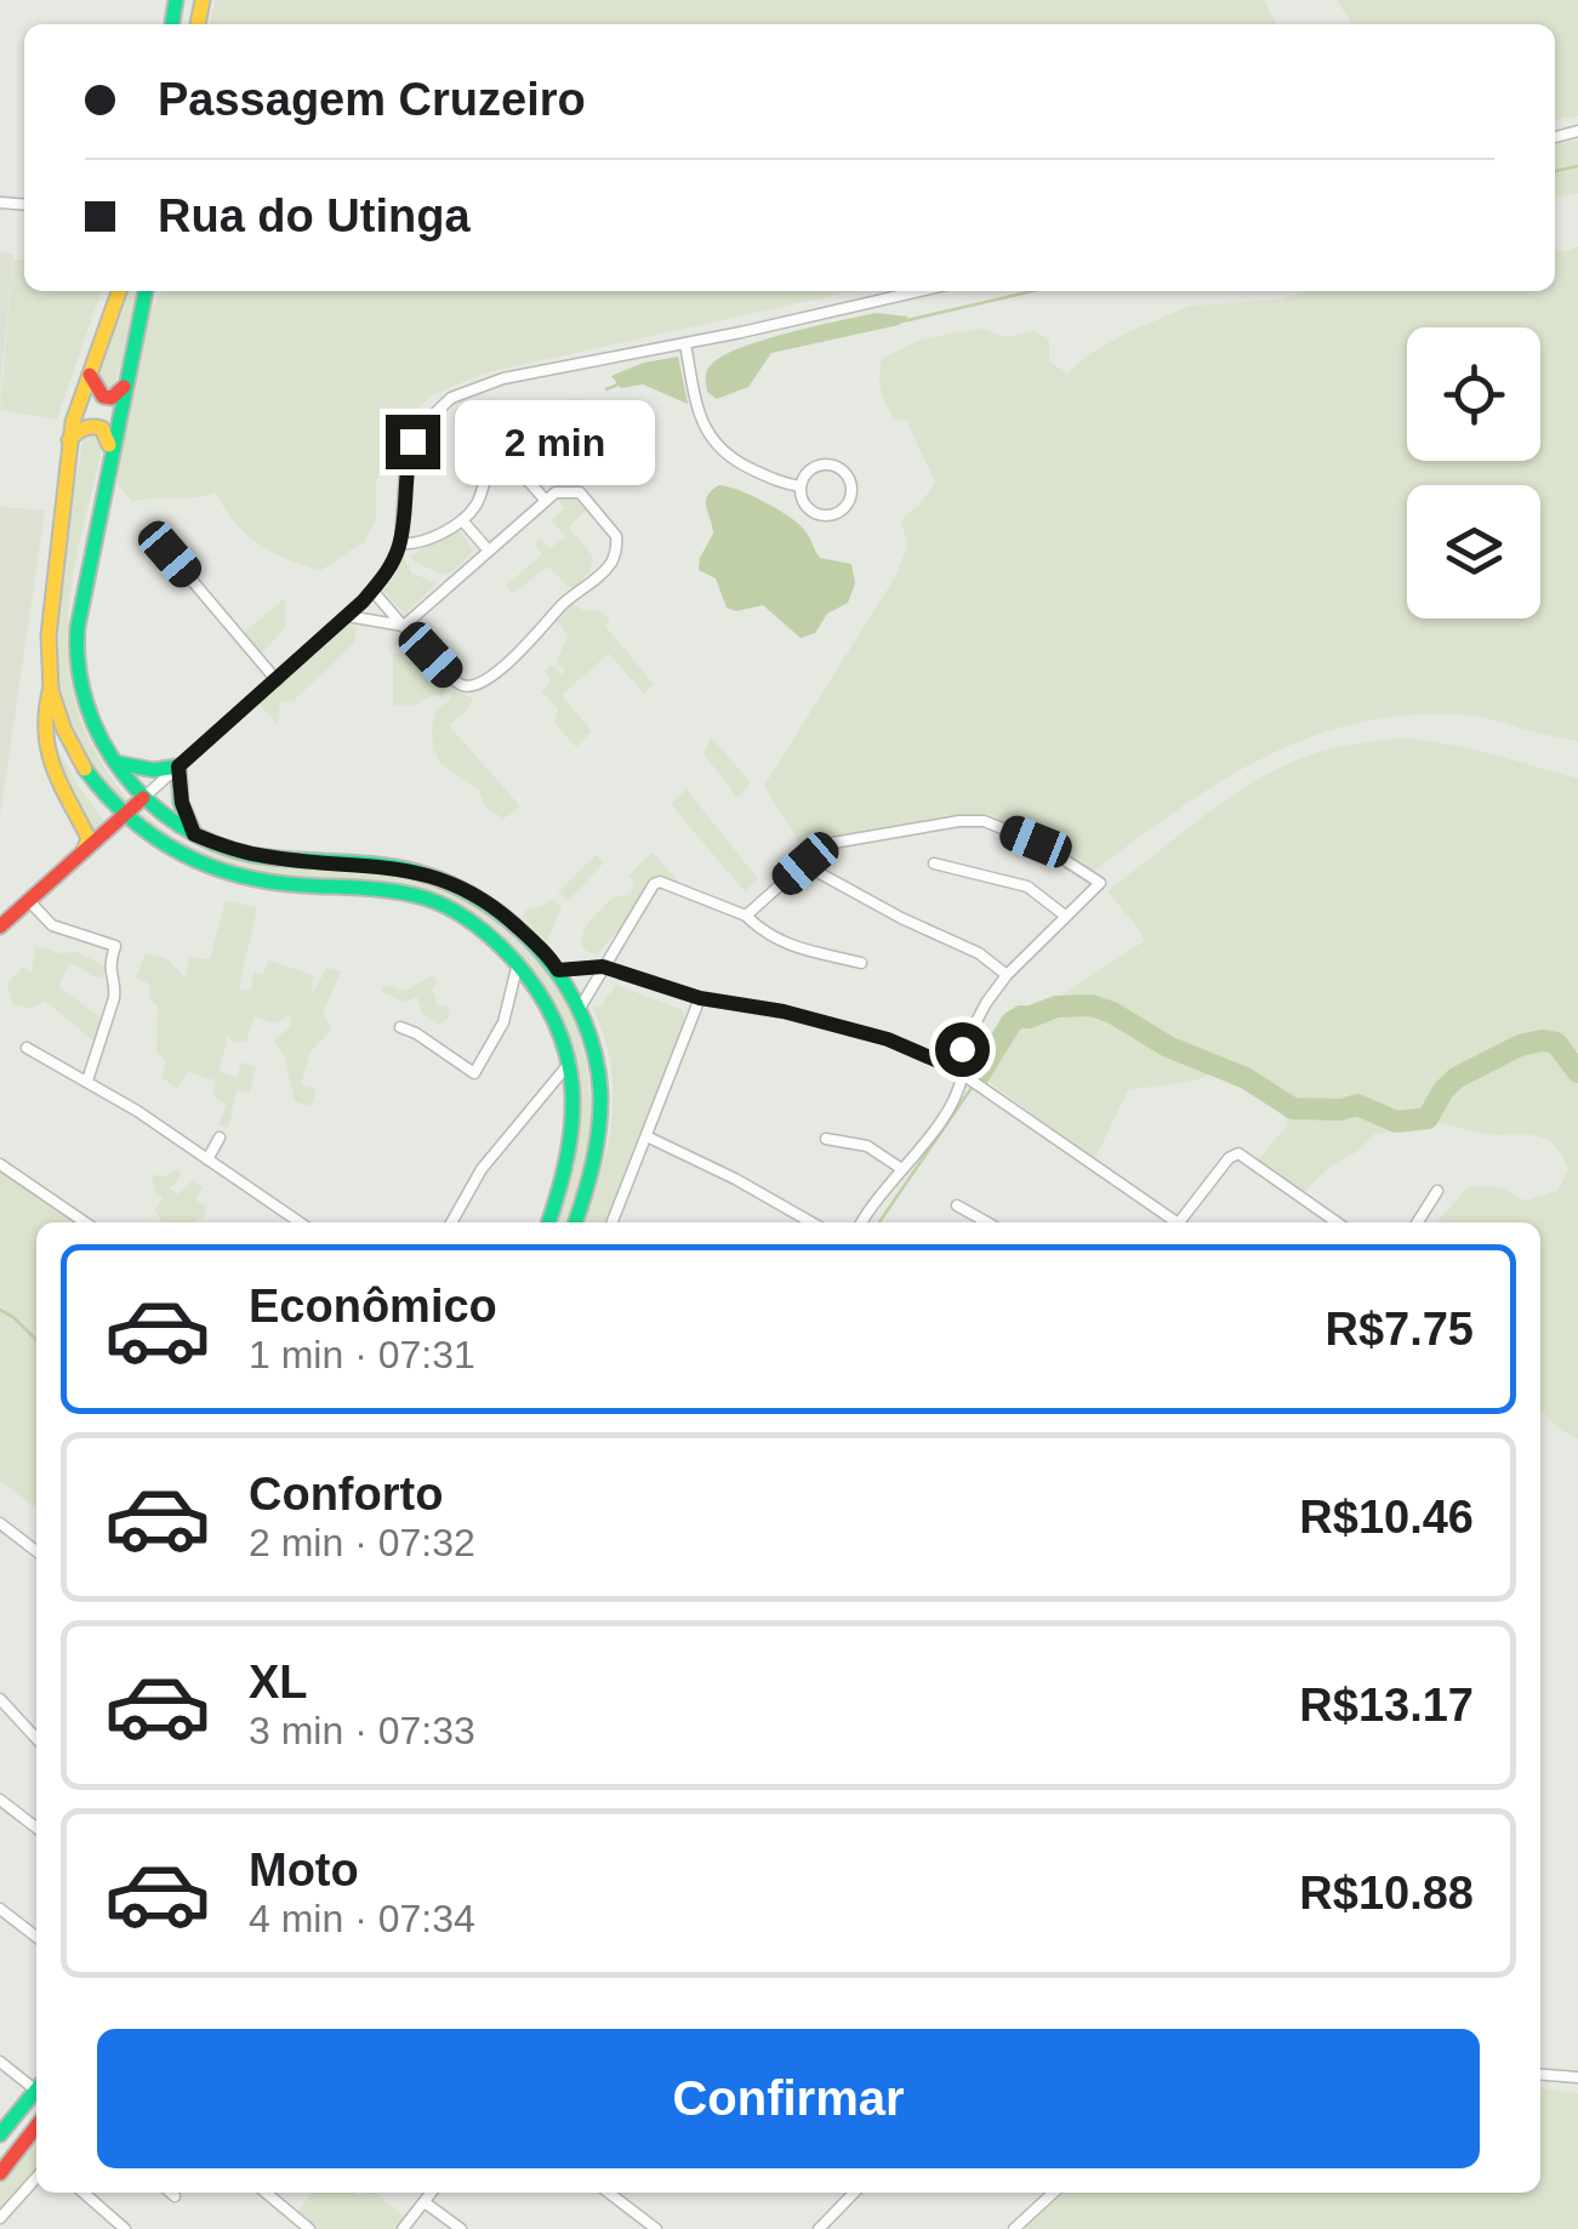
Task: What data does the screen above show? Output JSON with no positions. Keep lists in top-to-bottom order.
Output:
{
  "page": {
    "banner": ["Passagem Cruzeiro", "Rua do Utinga"],
    "bubble": "2 min",
    "list": [
      {
        "name": "Econômico",
        "note": "1 min · 07:31",
        "value": "R$7.75"
      },
      {
        "name": "Conforto",
        "note": "2 min · 07:32",
        "value": "R$10.46"
      },
      {
        "name": "XL",
        "note": "3 min · 07:33",
        "value": "R$13.17"
      },
      {
        "name": "Moto",
        "note": "4 min · 07:34",
        "value": "R$10.88"
      }
    ],
    "buttons": "Confirmar"
  }
}
